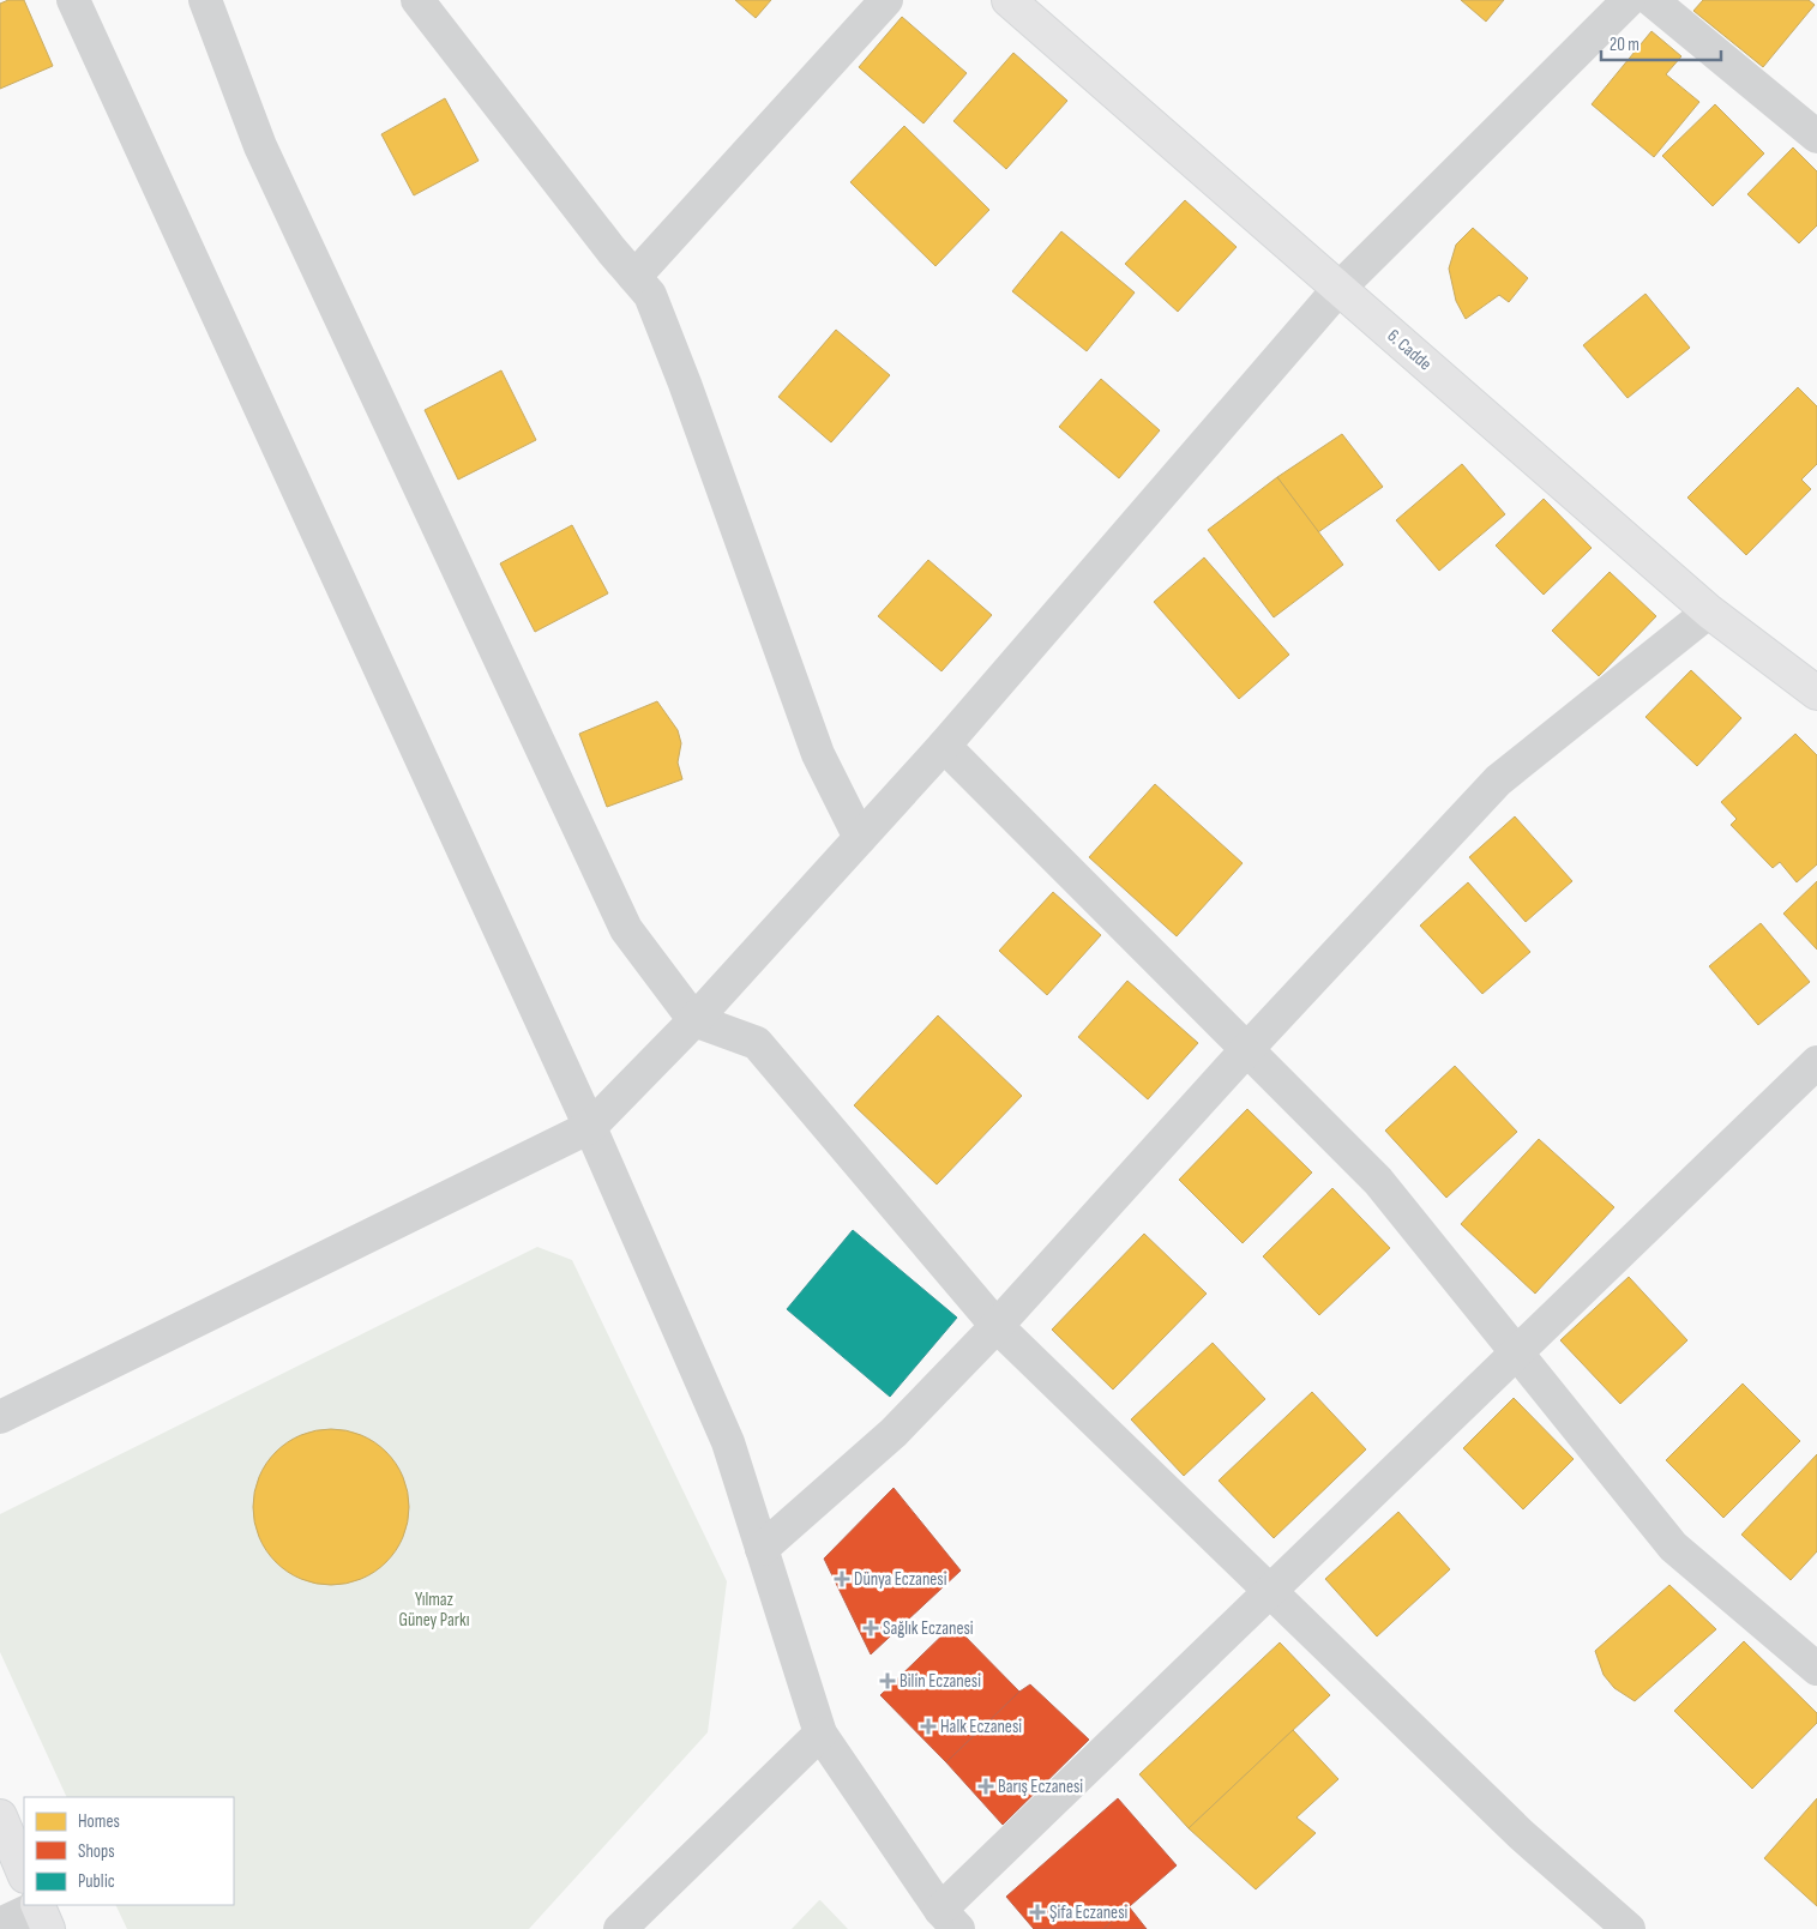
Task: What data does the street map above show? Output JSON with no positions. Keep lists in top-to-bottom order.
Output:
{
  "streets": {
    "street": ["6. Cadde"]
  },
  "parks": ["Yılmaz Güney Parkı"],
  "places": {
    "health": [
      "Dünya Eczanesi",
      "Sağlık Eczanesi",
      "Bilin Eczanesi",
      "Halk Eczanesi",
      "Barış Eczanesi",
      "Şifa Eczanesi"
    ]
  },
  "legend": ["Homes", "Shops", "Public"],
  "scale_bar": "20 m"
}
